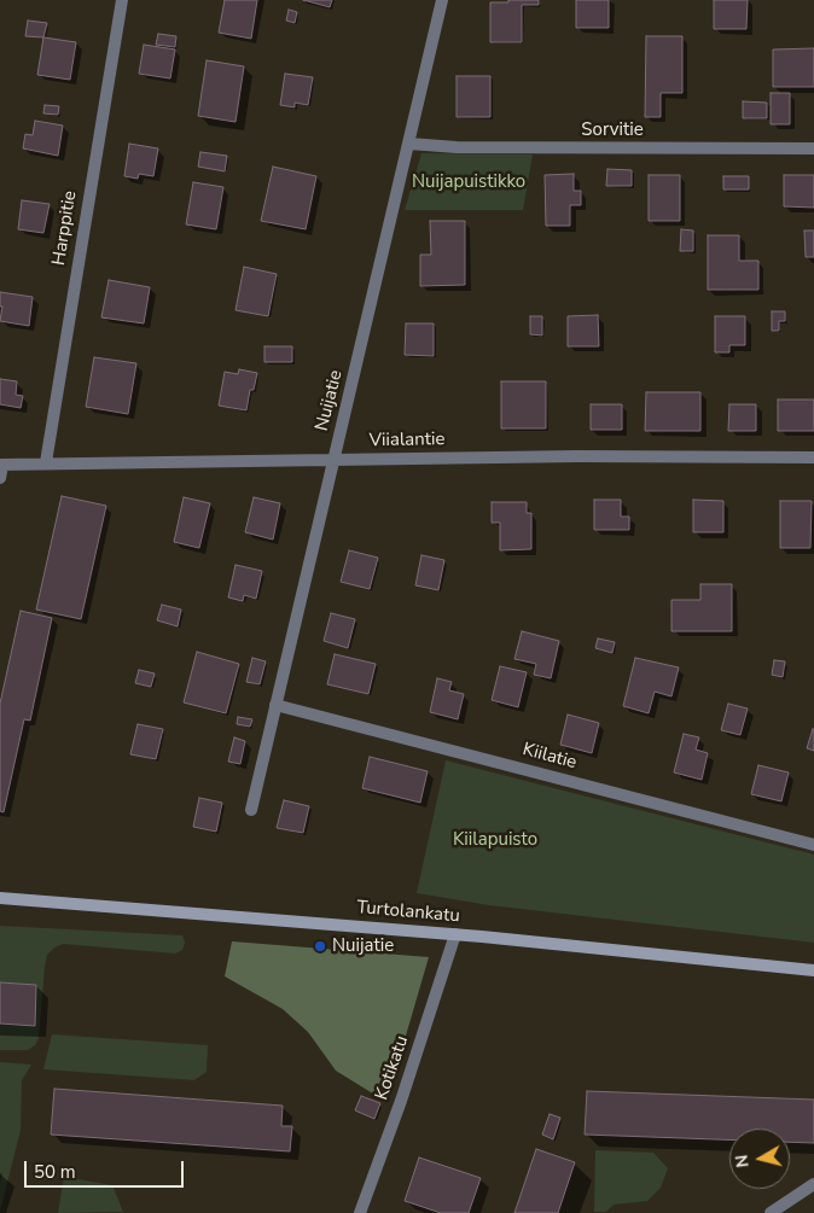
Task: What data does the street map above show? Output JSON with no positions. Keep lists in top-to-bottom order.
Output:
{
  "streets": {
    "main road": ["Turtolankatu"],
    "street": [
      "Sorvitie",
      "Harppitie",
      "Nuijatie",
      "Viialantie",
      "Kiilatie",
      "Kotikatu"
    ]
  },
  "crossings": [
    ["Sorvitie", "Nuijatie"],
    ["Harppitie", "Viialantie"],
    ["Nuijatie", "Viialantie"],
    ["Nuijatie", "Kiilatie"],
    ["Turtolankatu", "Kotikatu"]
  ],
  "parks": ["Nuijapuistikko", "Kiilapuisto"],
  "places": ["Nuijatie"],
  "scale_bar": "50 m",
  "north": "left"
}
